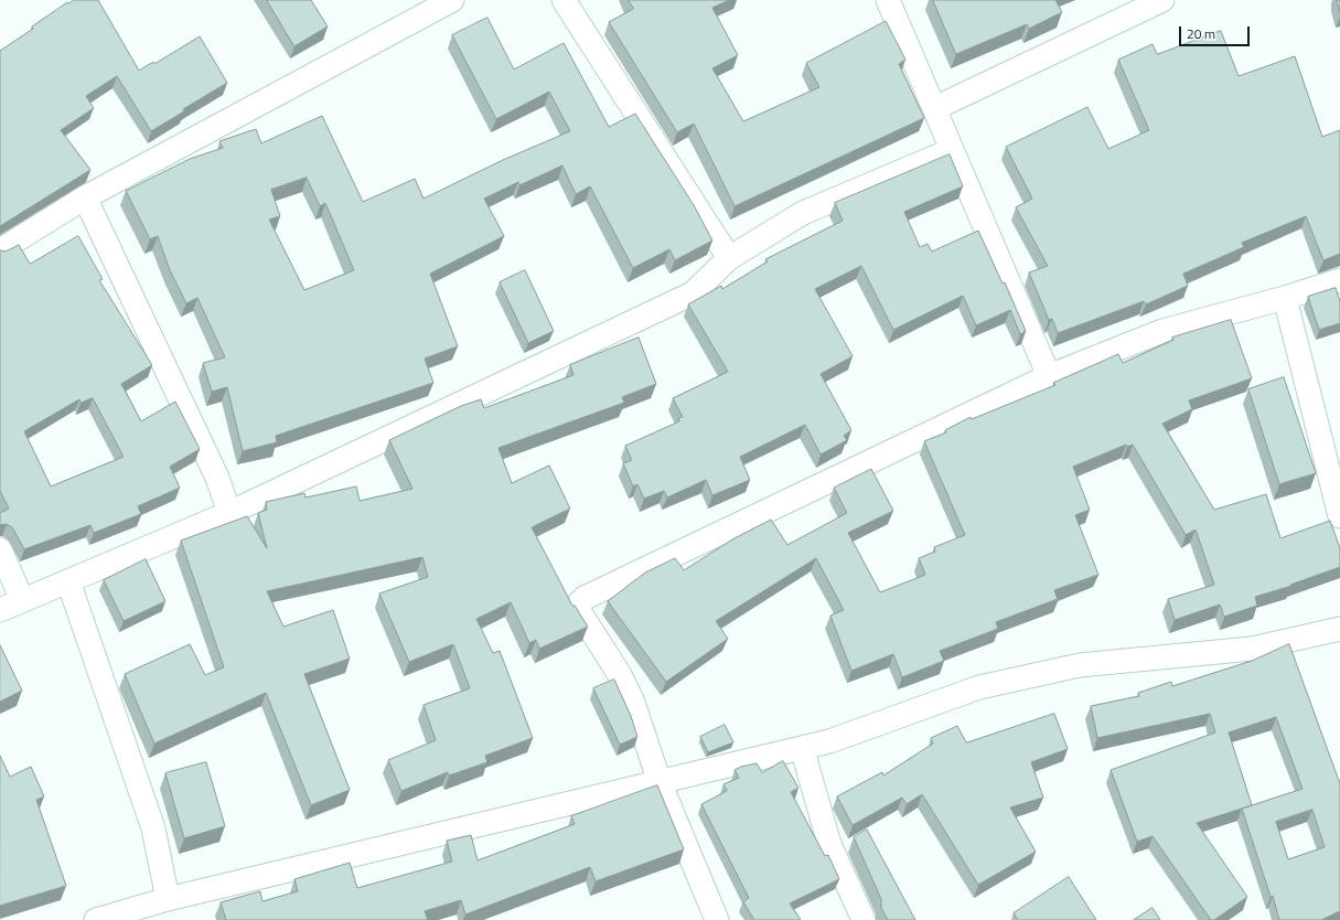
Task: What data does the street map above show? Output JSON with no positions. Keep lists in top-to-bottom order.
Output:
{
  "scale_bar": "20 m"
}
